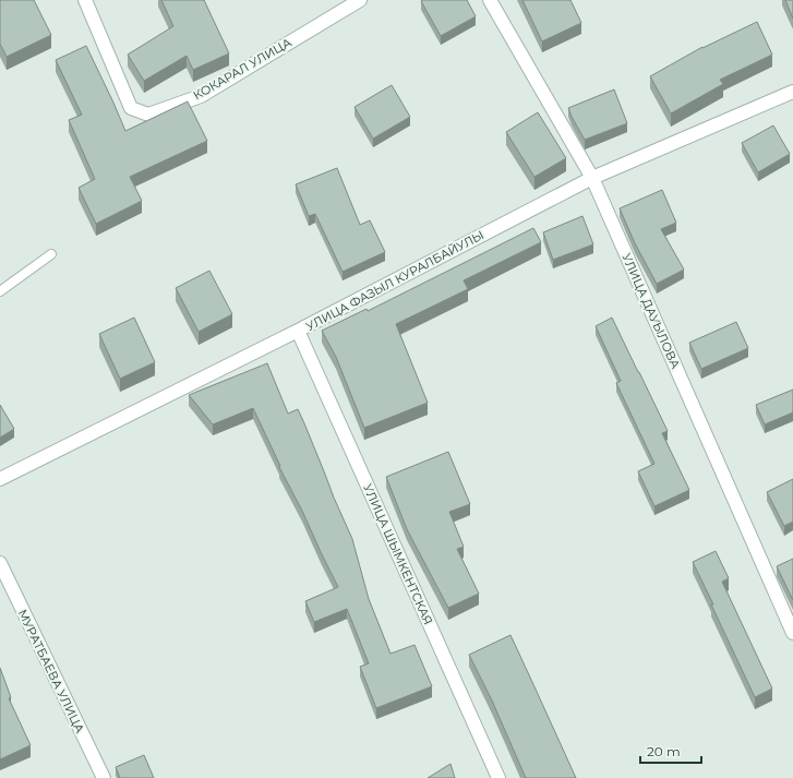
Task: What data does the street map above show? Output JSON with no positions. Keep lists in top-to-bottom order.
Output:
{
  "streets": {
    "street": [
      "КОКАРАЛ УЛИЦА",
      "УЛИЦА ФАЗЫЛ КУРАЛБАЙУЛЫ",
      "УЛИЦА ДАУЫЛОВА",
      "УЛИЦА ШЫМКЕНТСКАЯ",
      "МУРАТБАЕВА УЛИЦА"
    ]
  },
  "crossings": [
    ["УЛИЦА ФАЗЫЛ КУРАЛБАЙУЛЫ", "УЛИЦА ДАУЫЛОВА"],
    ["УЛИЦА ФАЗЫЛ КУРАЛБАЙУЛЫ", "УЛИЦА ШЫМКЕНТСКАЯ"]
  ],
  "scale_bar": "20 m"
}
